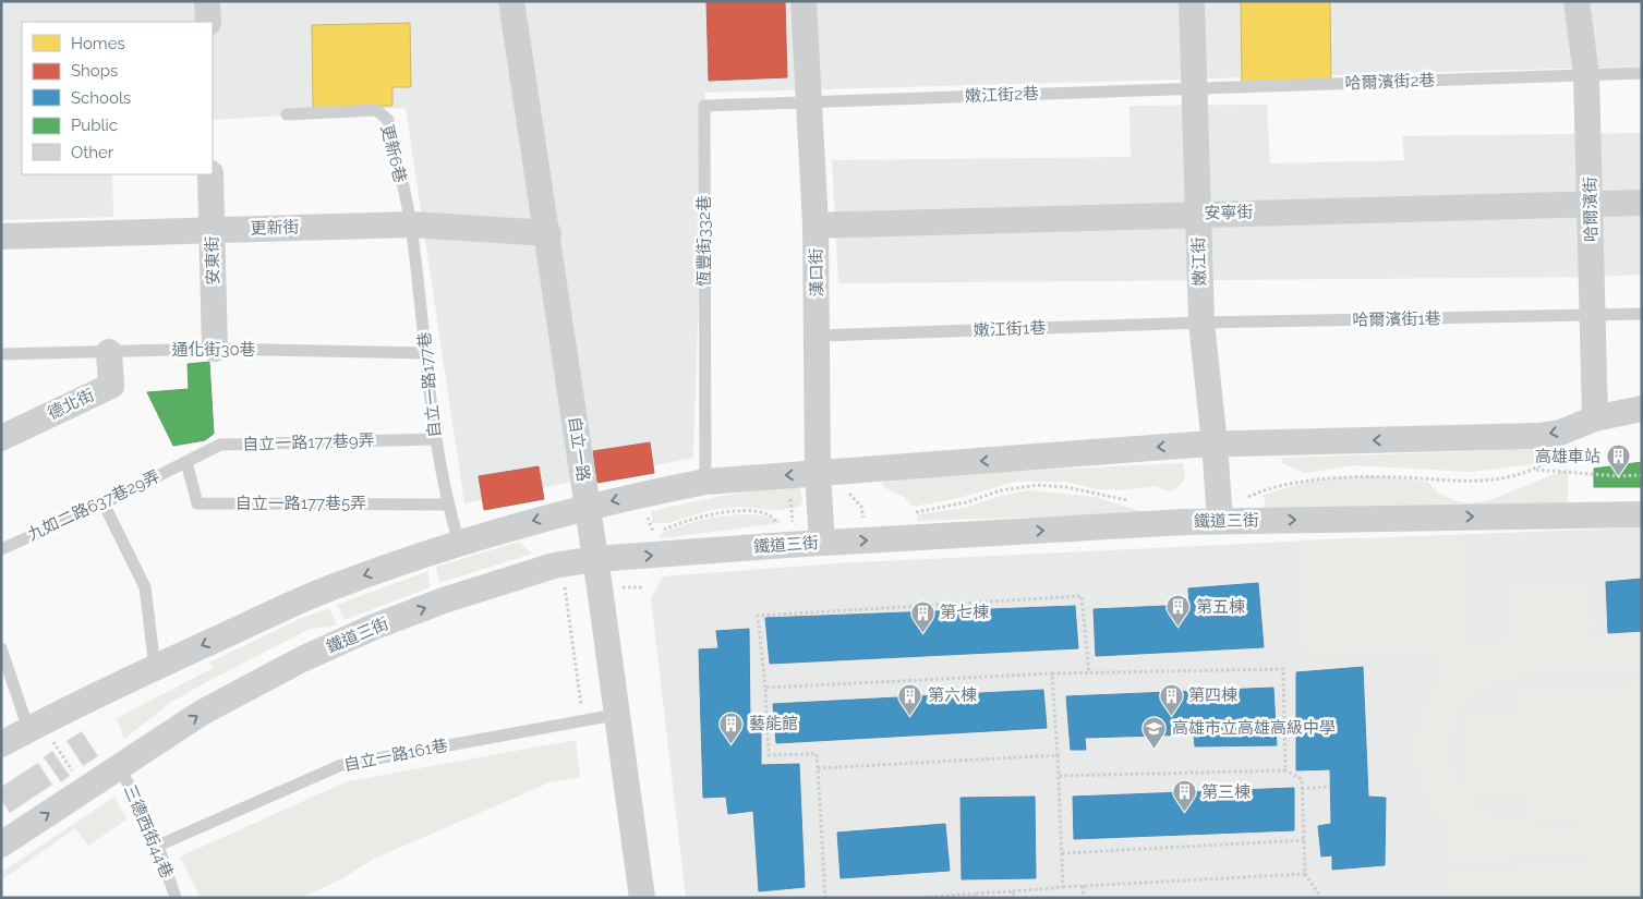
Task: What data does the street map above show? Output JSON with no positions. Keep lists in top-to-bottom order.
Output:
{
  "streets": {
    "street": [
      "哈爾濱街",
      "安寧街",
      "更新街",
      "安東街",
      "嫩江街",
      "漢口街",
      "德北街",
      "自立一路",
      "鐵道三街"
    ],
    "lane": [
      "哈爾濱街2巷",
      "嫩江街2巷",
      "更新6巷",
      "恆豐街332巷",
      "哈爾濱街1巷",
      "嫩江街1巷",
      "通化街30巷",
      "自立一路177巷",
      "自立一路177巷9弄",
      "自立一路177巷5弄",
      "九如二路637巷29弄",
      "自立一路161巷",
      "三德西街44巷"
    ]
  },
  "crossings": [
    ["哈爾濱街2巷", "嫩江街2巷"],
    ["哈爾濱街2巷", "哈爾濱街"],
    ["哈爾濱街2巷", "嫩江街"],
    ["嫩江街2巷", "恆豐街332巷"],
    ["嫩江街2巷", "嫩江街"],
    ["嫩江街2巷", "漢口街"],
    ["更新6巷", "更新街"],
    ["更新6巷", "自立一路177巷"],
    ["哈爾濱街", "安寧街"],
    ["哈爾濱街", "哈爾濱街1巷"],
    ["安寧街", "嫩江街"],
    ["安寧街", "漢口街"],
    ["更新街", "安東街"],
    ["更新街", "自立一路177巷"],
    ["更新街", "自立一路"],
    ["恆豐街332巷", "漢口街"],
    ["安東街", "通化街30巷"],
    ["嫩江街", "哈爾濱街1巷"],
    ["嫩江街", "嫩江街1巷"],
    ["嫩江街", "鐵道三街"],
    ["漢口街", "嫩江街1巷"],
    ["漢口街", "鐵道三街"],
    ["哈爾濱街1巷", "嫩江街1巷"],
    ["通化街30巷", "自立一路177巷"],
    ["通化街30巷", "德北街"],
    ["自立一路177巷", "自立一路177巷9弄"],
    ["自立一路177巷", "自立一路177巷5弄"],
    ["自立一路177巷9弄", "自立一路177巷5弄"],
    ["自立一路177巷9弄", "九如二路637巷29弄"],
    ["自立一路", "鐵道三街"],
    ["自立一路", "自立一路161巷"],
    ["自立一路177巷5弄", "九如二路637巷29弄"],
    ["鐵道三街", "三德西街44巷"],
    ["自立一路161巷", "三德西街44巷"]
  ],
  "places": {
    "building": [
      "高雄車站",
      "第五棟",
      "第七棟",
      "第六棟",
      "第四棟",
      "藝能館",
      "第三棟"
    ],
    "school or university": ["高雄市立高雄高級中學"]
  },
  "legend": [
    "Homes",
    "Shops",
    "Schools",
    "Public",
    "Other"
  ]
}
